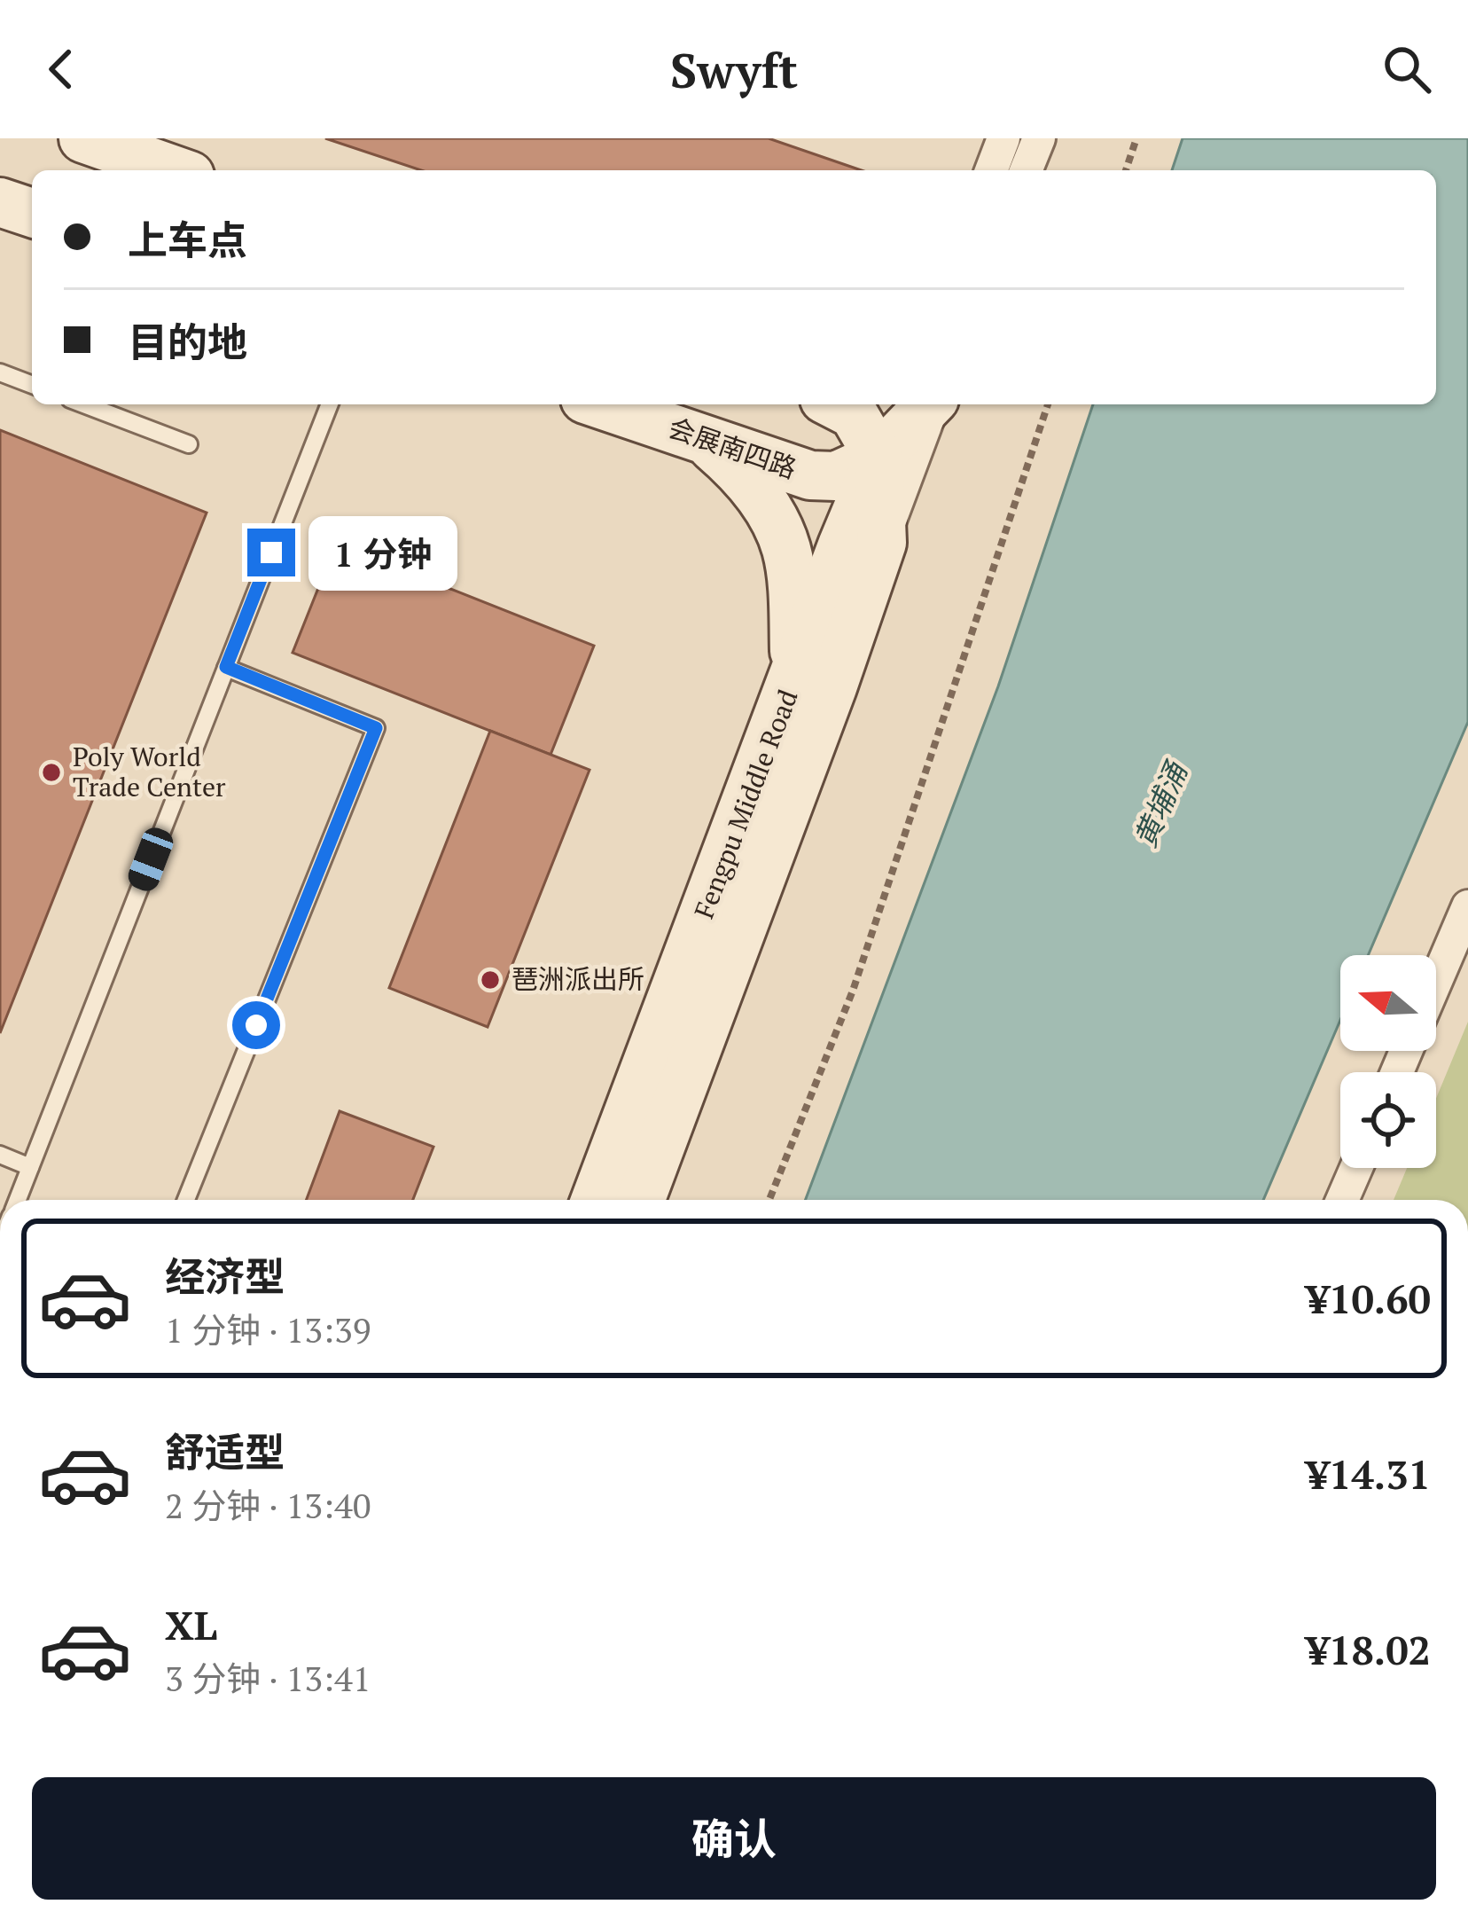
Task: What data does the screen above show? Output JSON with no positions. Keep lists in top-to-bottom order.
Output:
{
  "streets": {
    "street": ["会展南四路", "Fengpu Middle Road"]
  },
  "crossings": [
    ["会展南四路", "Fengpu Middle Road"]
  ],
  "water": ["黄埔涌"],
  "places": ["Poly World Trade Center", "琶洲派出所"],
  "north": "left",
  "page": {
    "header": "Swyft",
    "banner": ["上车点", "目的地"],
    "bubble": "1 分钟",
    "list": [
      {
        "name": "经济型",
        "note": "1 分钟 · 13:39",
        "value": "¥10.60"
      },
      {
        "name": "舒适型",
        "note": "2 分钟 · 13:40",
        "value": "¥14.31"
      },
      {
        "name": "XL",
        "note": "3 分钟 · 13:41",
        "value": "¥18.02"
      }
    ],
    "buttons": "确认"
  }
}
